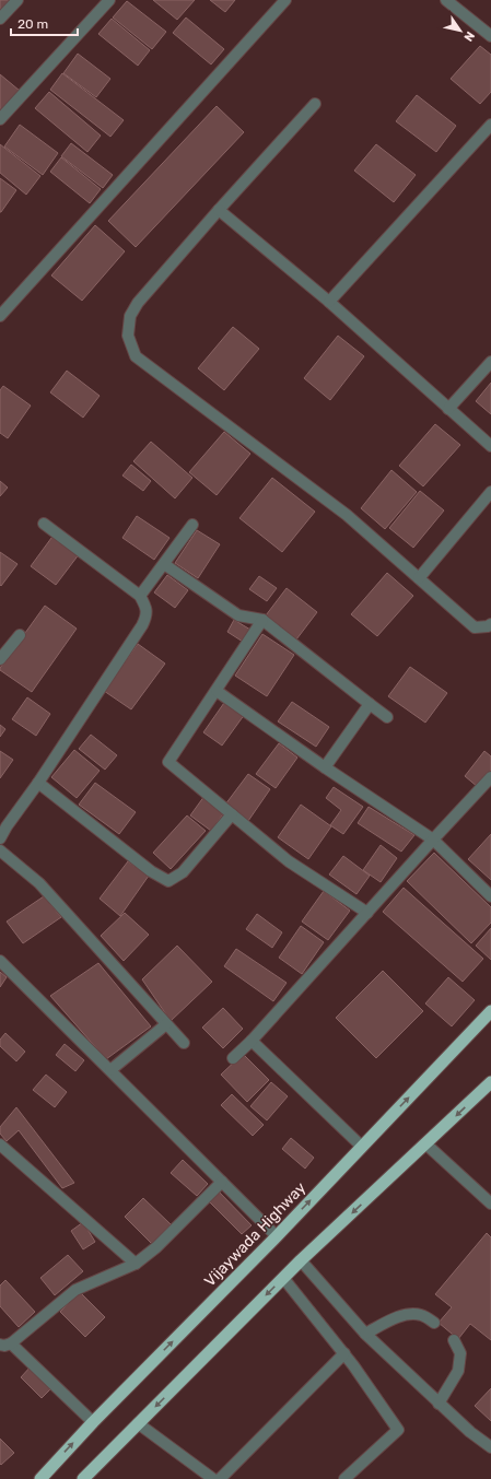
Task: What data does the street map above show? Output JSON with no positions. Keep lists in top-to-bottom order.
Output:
{
  "streets": {
    "highway": ["Vijaywada Highway"]
  },
  "scale_bar": "20 m",
  "north": "bottom right"
}
